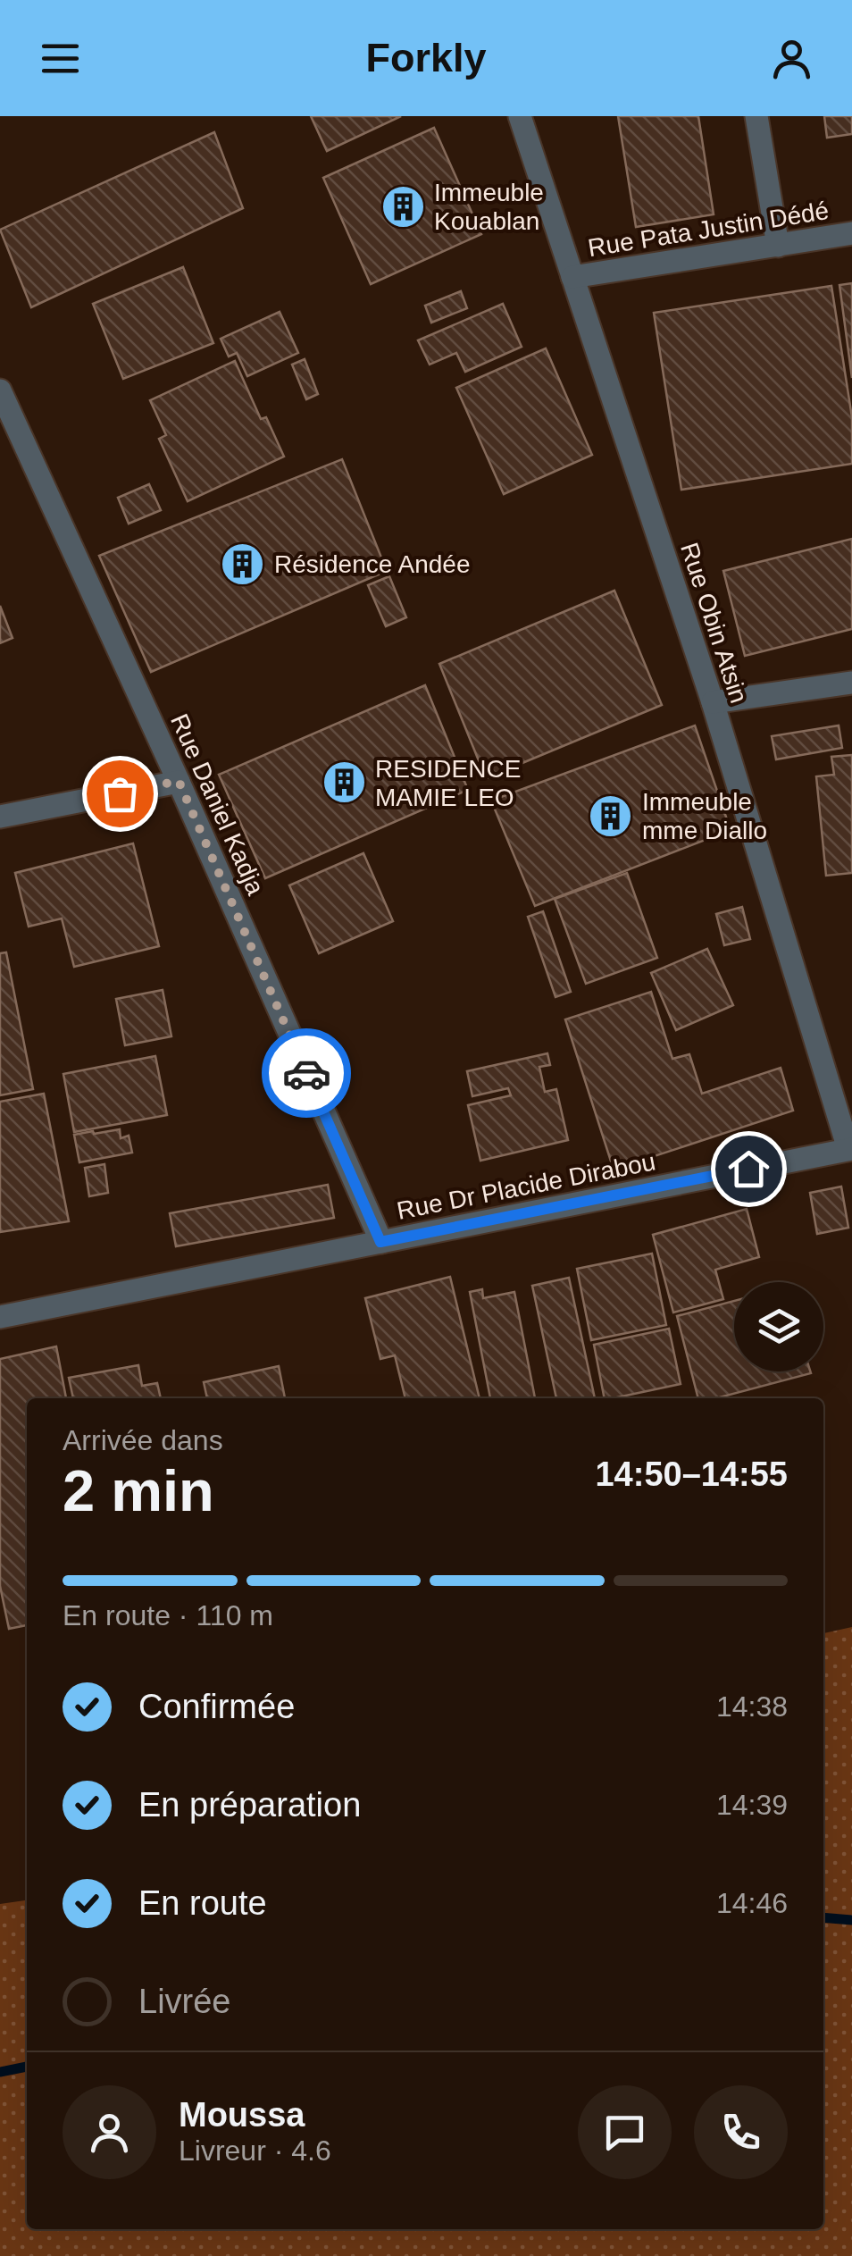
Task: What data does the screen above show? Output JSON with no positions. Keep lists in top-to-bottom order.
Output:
{
  "streets": {
    "street": [
      "Rue Pata Justin Dédé",
      "Rue Obin Atsin",
      "Rue Daniel Kadja",
      "Rue Dr Placide Dirabou"
    ]
  },
  "crossings": [
    ["Rue Pata Justin Dédé", "Rue Obin Atsin"],
    ["Rue Obin Atsin", "Rue Dr Placide Dirabou"],
    ["Rue Daniel Kadja", "Rue Dr Placide Dirabou"]
  ],
  "places": {
    "building": [
      "Immeuble Kouablan",
      "Résidence Andée",
      "RESIDENCE MAMIE LEO",
      "Immeuble mme Diallo"
    ]
  },
  "page": {
    "header": "Forkly",
    "heading": ["2 min", "Arrivée dans", "14:50–14:55"],
    "panel": ["Moussa", "Livreur · 4.6"],
    "bar": "En route · 110 m",
    "list": [
      ["Confirmée", "14:38"],
      ["En préparation", "14:39"],
      ["En route", "14:46"],
      "Livrée"
    ]
  }
}
